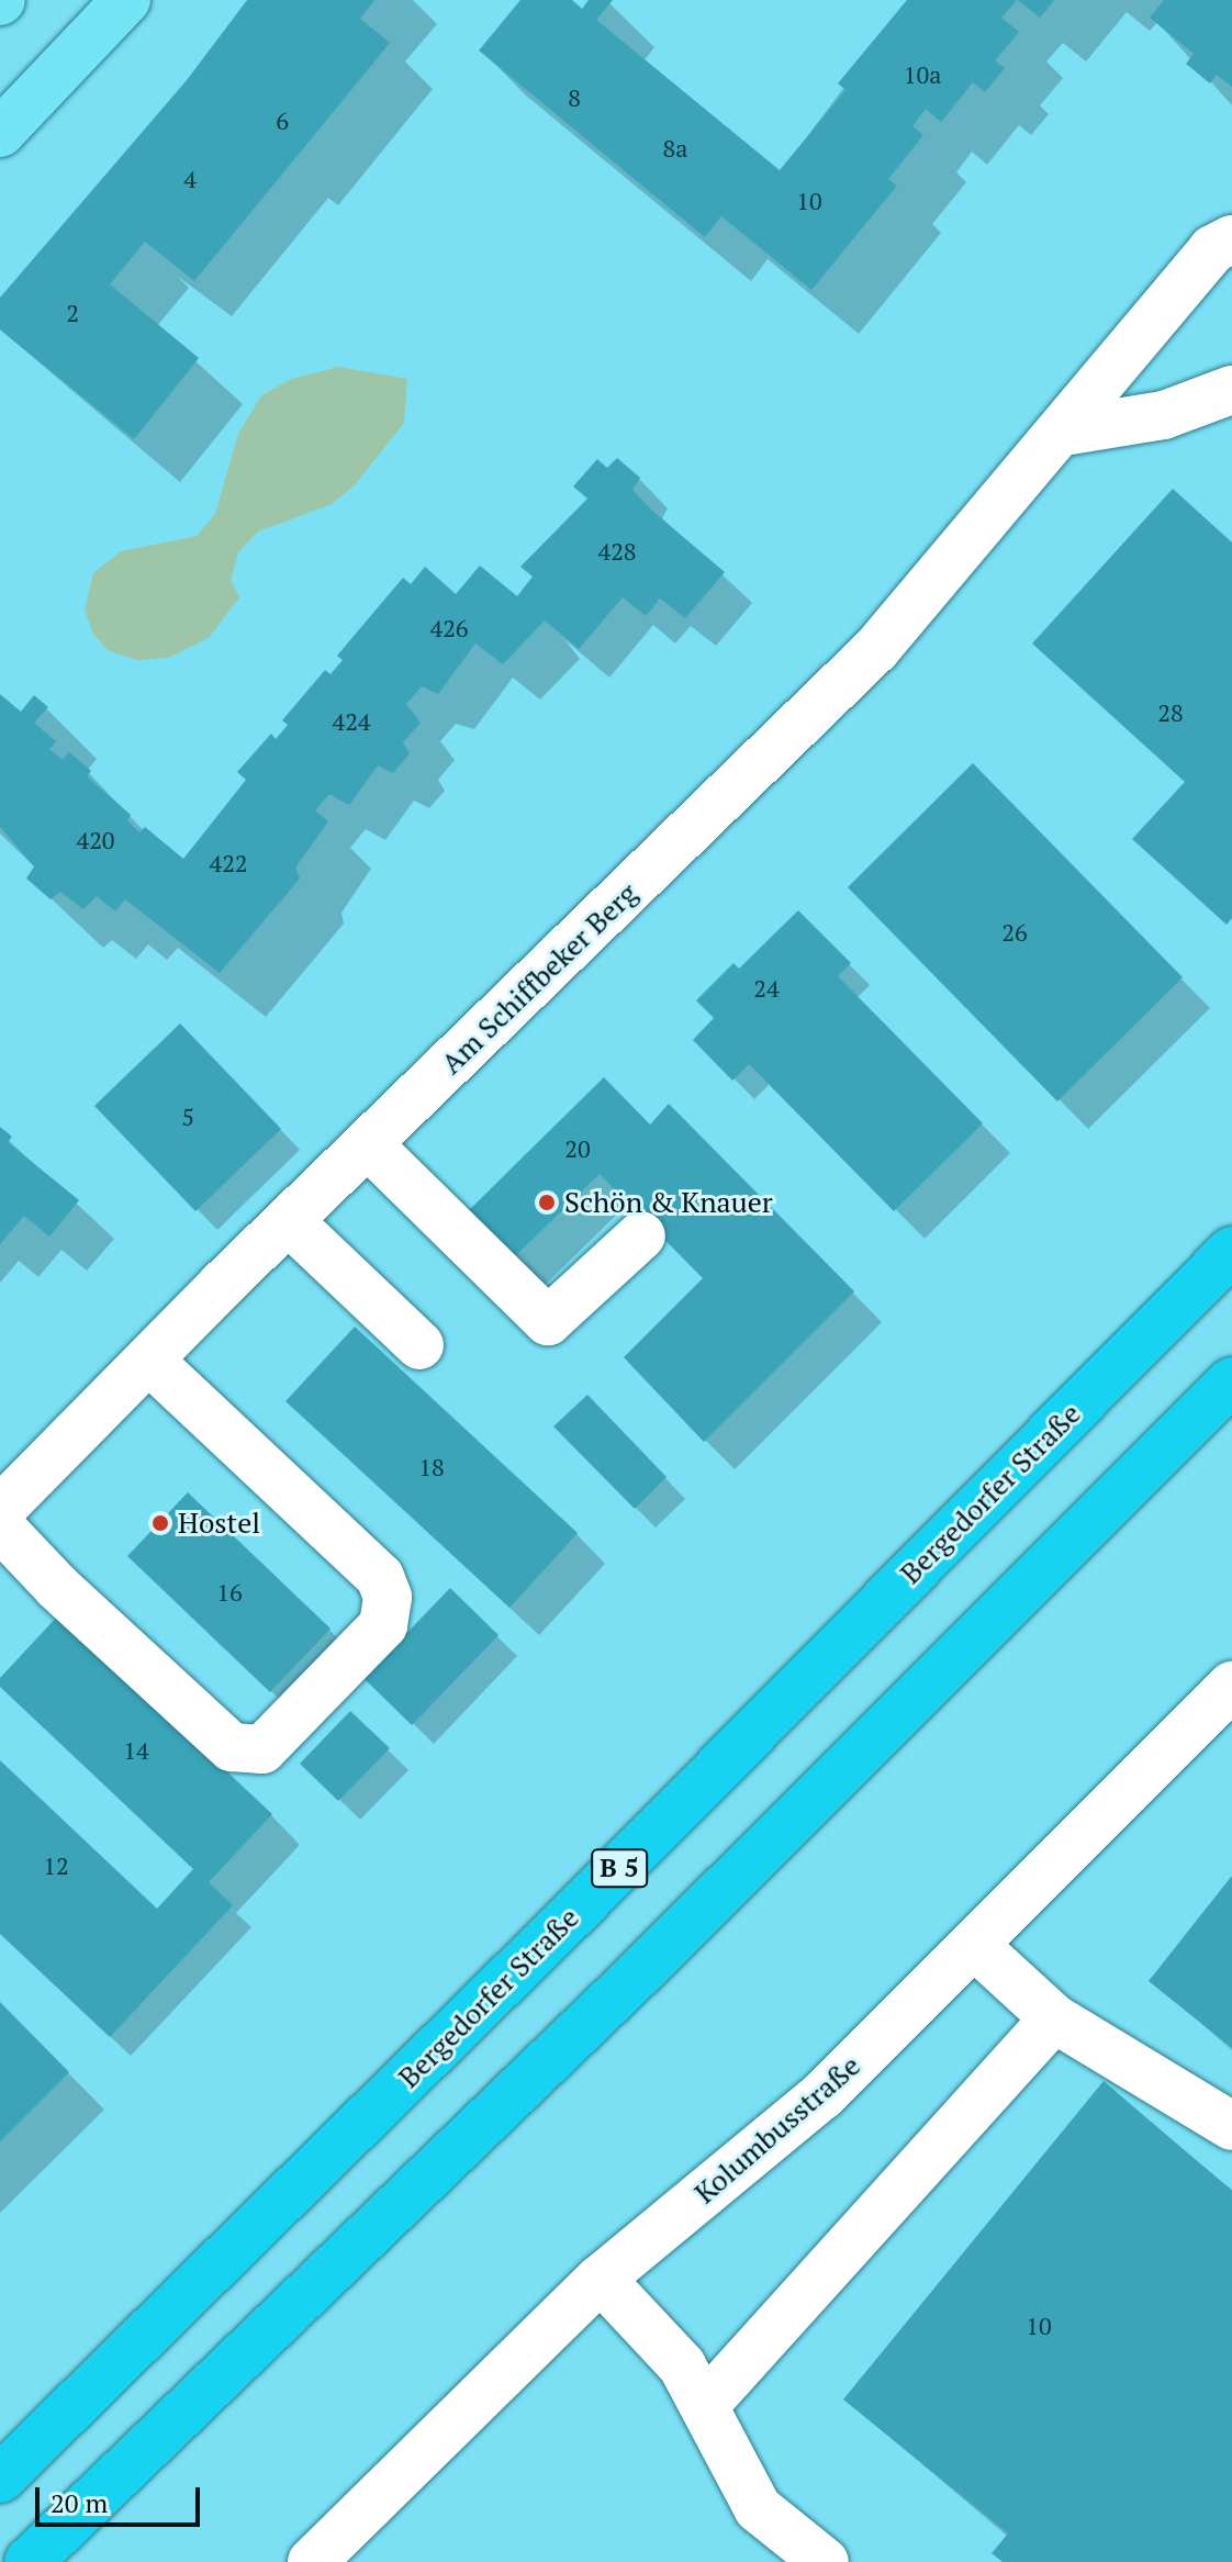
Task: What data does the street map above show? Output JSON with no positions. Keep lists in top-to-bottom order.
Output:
{
  "streets": {
    "highway": ["Bergedorfer Straße", "B 5"],
    "street": ["Am Schiffbeker Berg", "Kolumbusstraße"]
  },
  "places": ["Schön & Knauer", "Hostel"],
  "house_numbers": [
    "10a",
    "8",
    "6",
    "8a",
    "4",
    "10",
    "2",
    "428",
    "426",
    "28",
    "424",
    "420",
    "422",
    "26",
    "24",
    "5",
    "20",
    "18",
    "16",
    "14",
    "12",
    "10"
  ],
  "scale_bar": "20 m"
}
